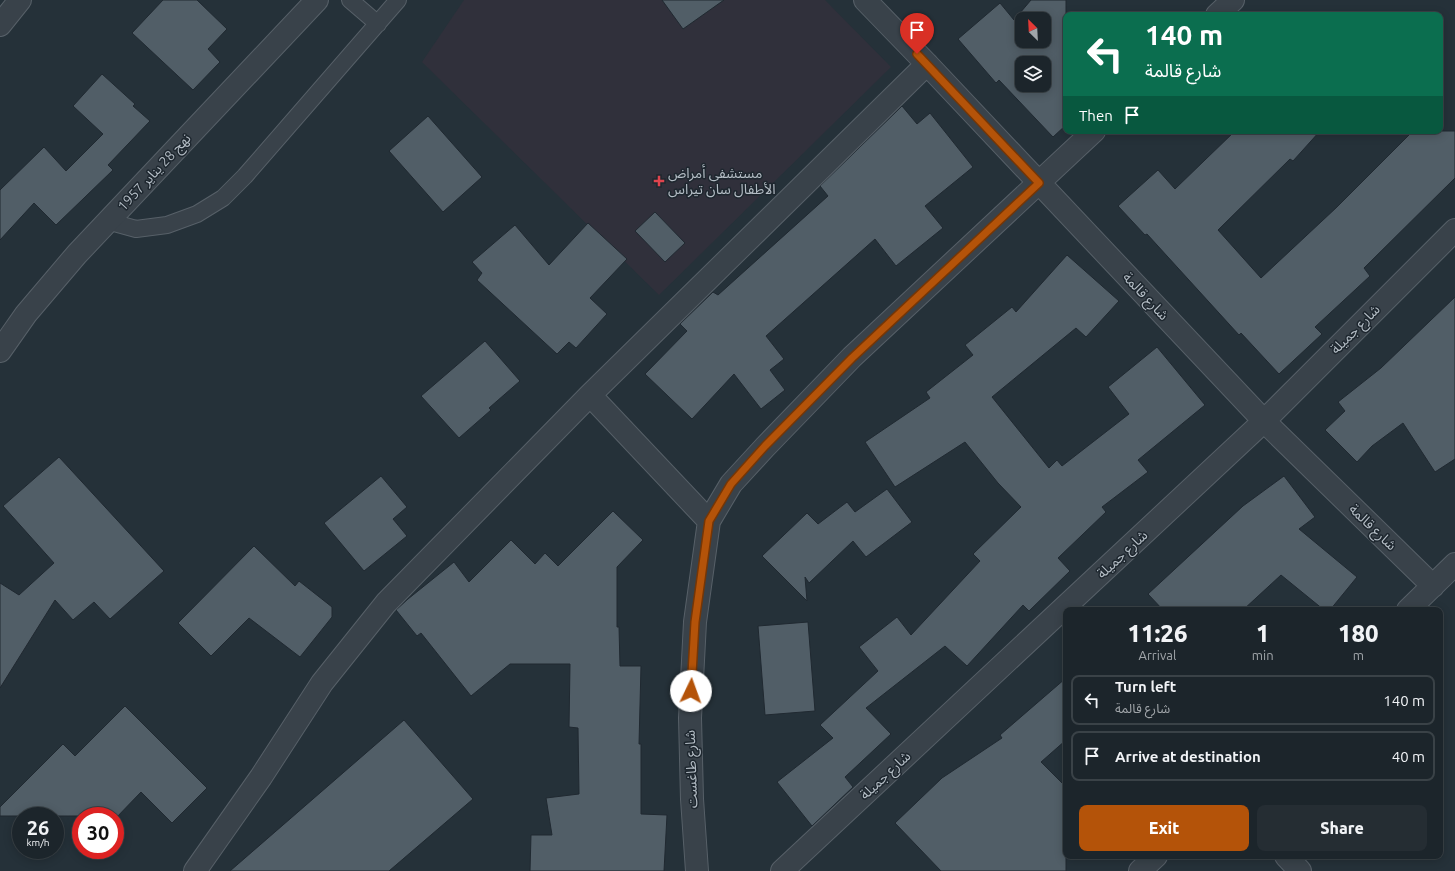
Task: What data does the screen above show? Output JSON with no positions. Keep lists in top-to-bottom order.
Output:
{
  "streets": {
    "street": [
      "نهج 28 يناير 1957",
      "شارع قالمة",
      "شارع جميلة",
      "شارع طاغست"
    ]
  },
  "crossings": [
    ["شارع قالمة", "شارع جميلة"],
    ["شارع قالمة", "شارع طاغست"]
  ],
  "places": {
    "health": ["مستشفى أمراض الأطفال سان تيراس"]
  },
  "north": "top left",
  "page": {
    "turn": ["140 m", "شارع قالمة"],
    "then": "Then",
    "eta": [
      "11:26",
      "Arrival",
      "1",
      "min",
      "180",
      "m"
    ],
    "list": [
      {
        "name": "Turn left",
        "note": "شارع قالمة",
        "value": "140 m"
      },
      {
        "name": "Arrive at destination",
        "value": "40 m"
      }
    ],
    "buttons": ["Exit", "Share"],
    "speed": "26 km/h",
    "limit": "30"
  }
}
